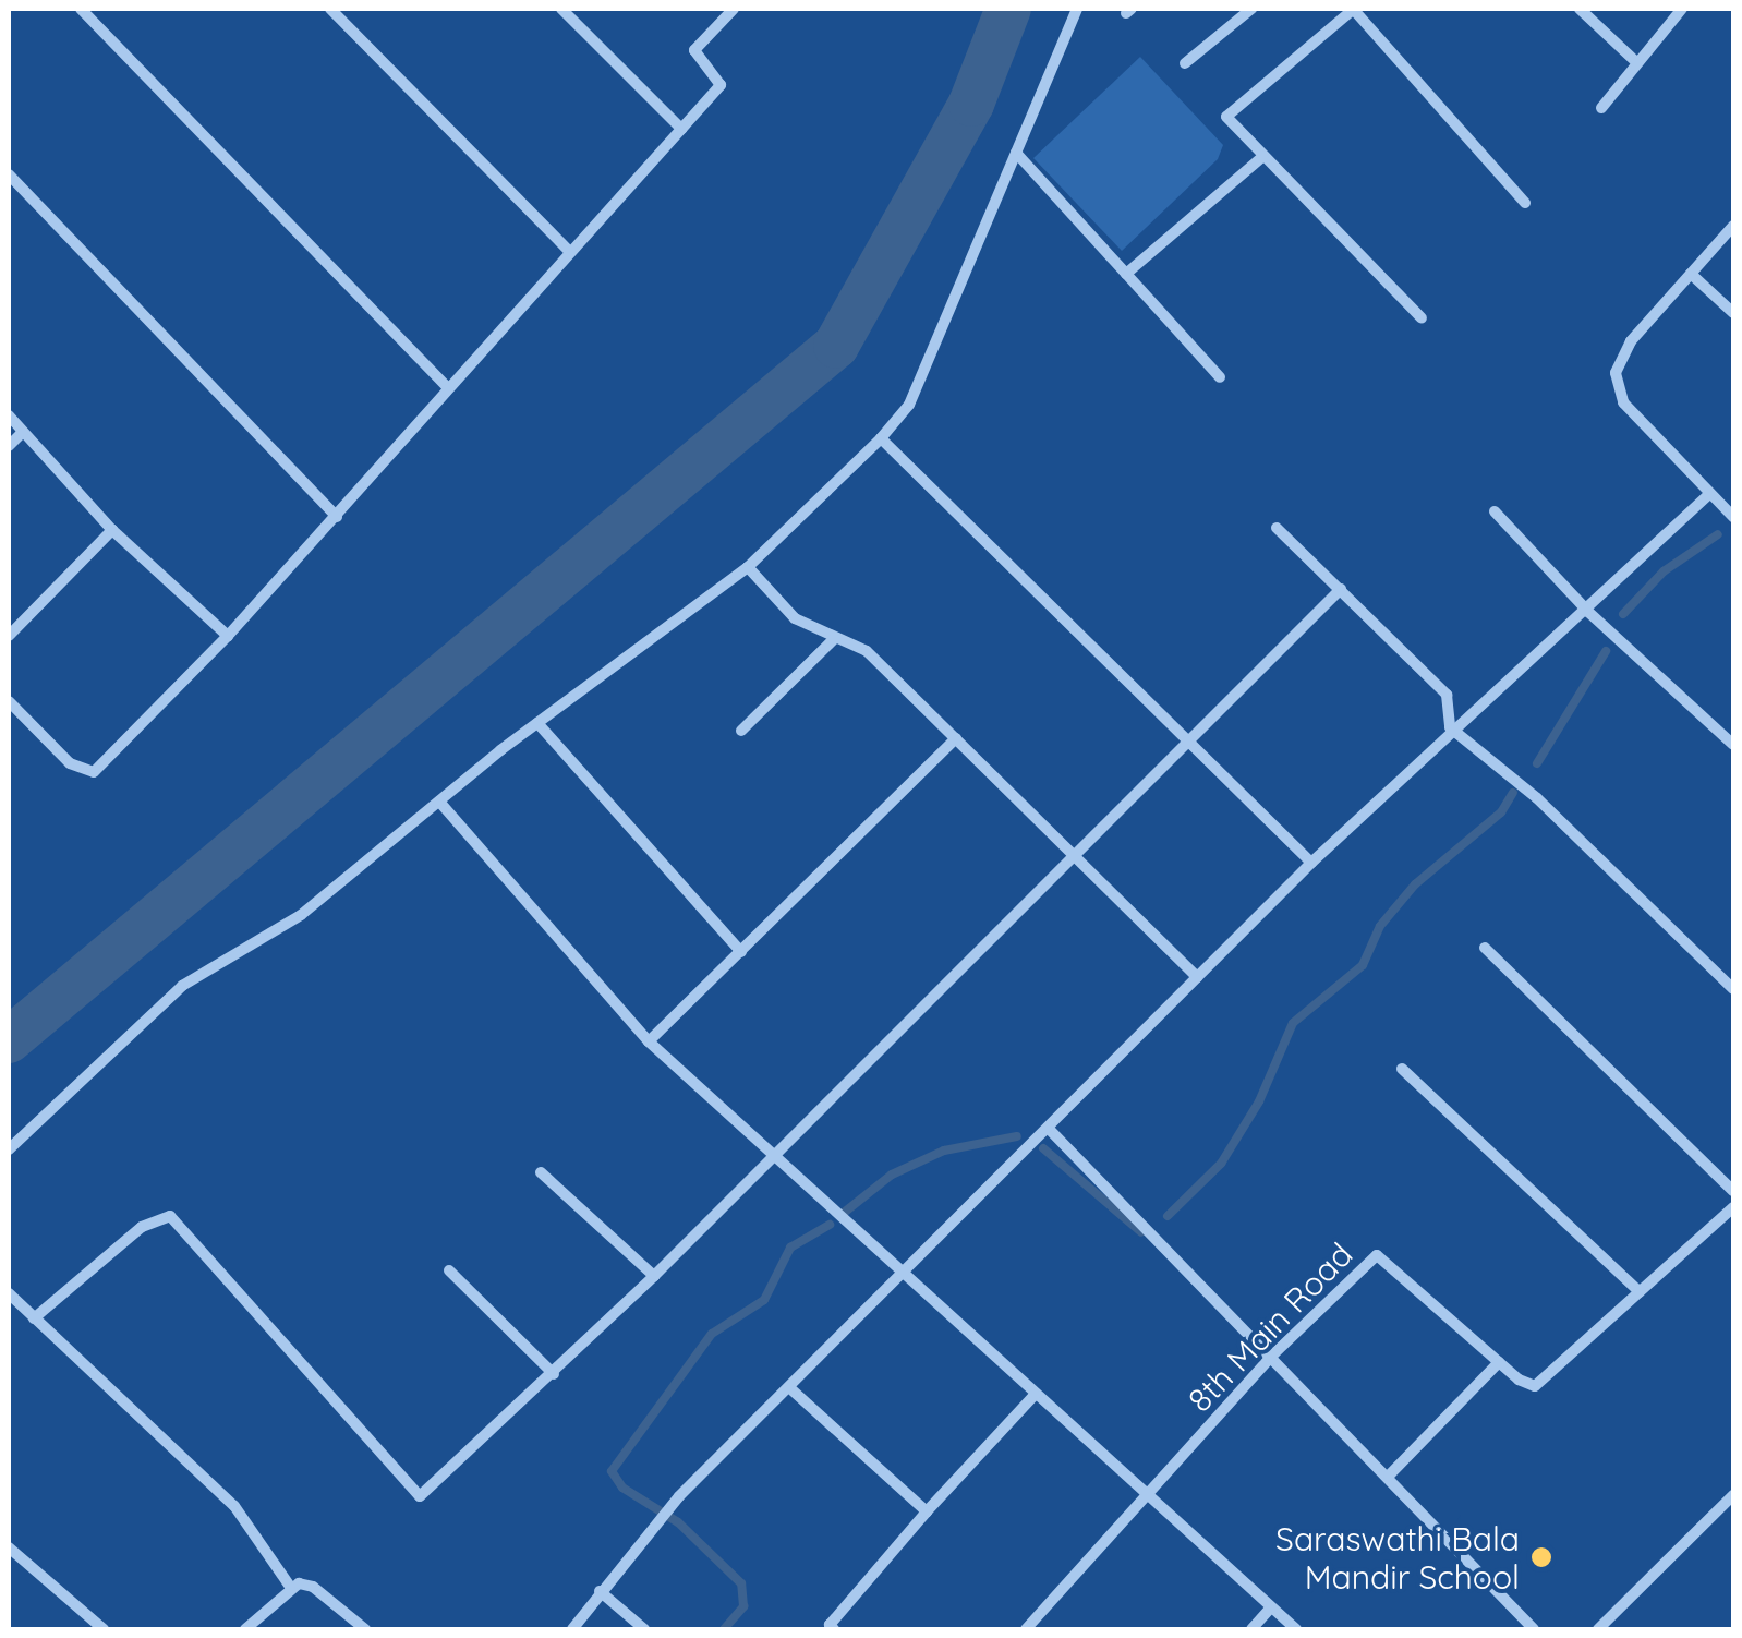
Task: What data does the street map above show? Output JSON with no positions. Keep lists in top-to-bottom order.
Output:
{
  "streets": {
    "street": ["8th Main Road"]
  },
  "places": ["Saraswathi Bala Mandir School"]
}
